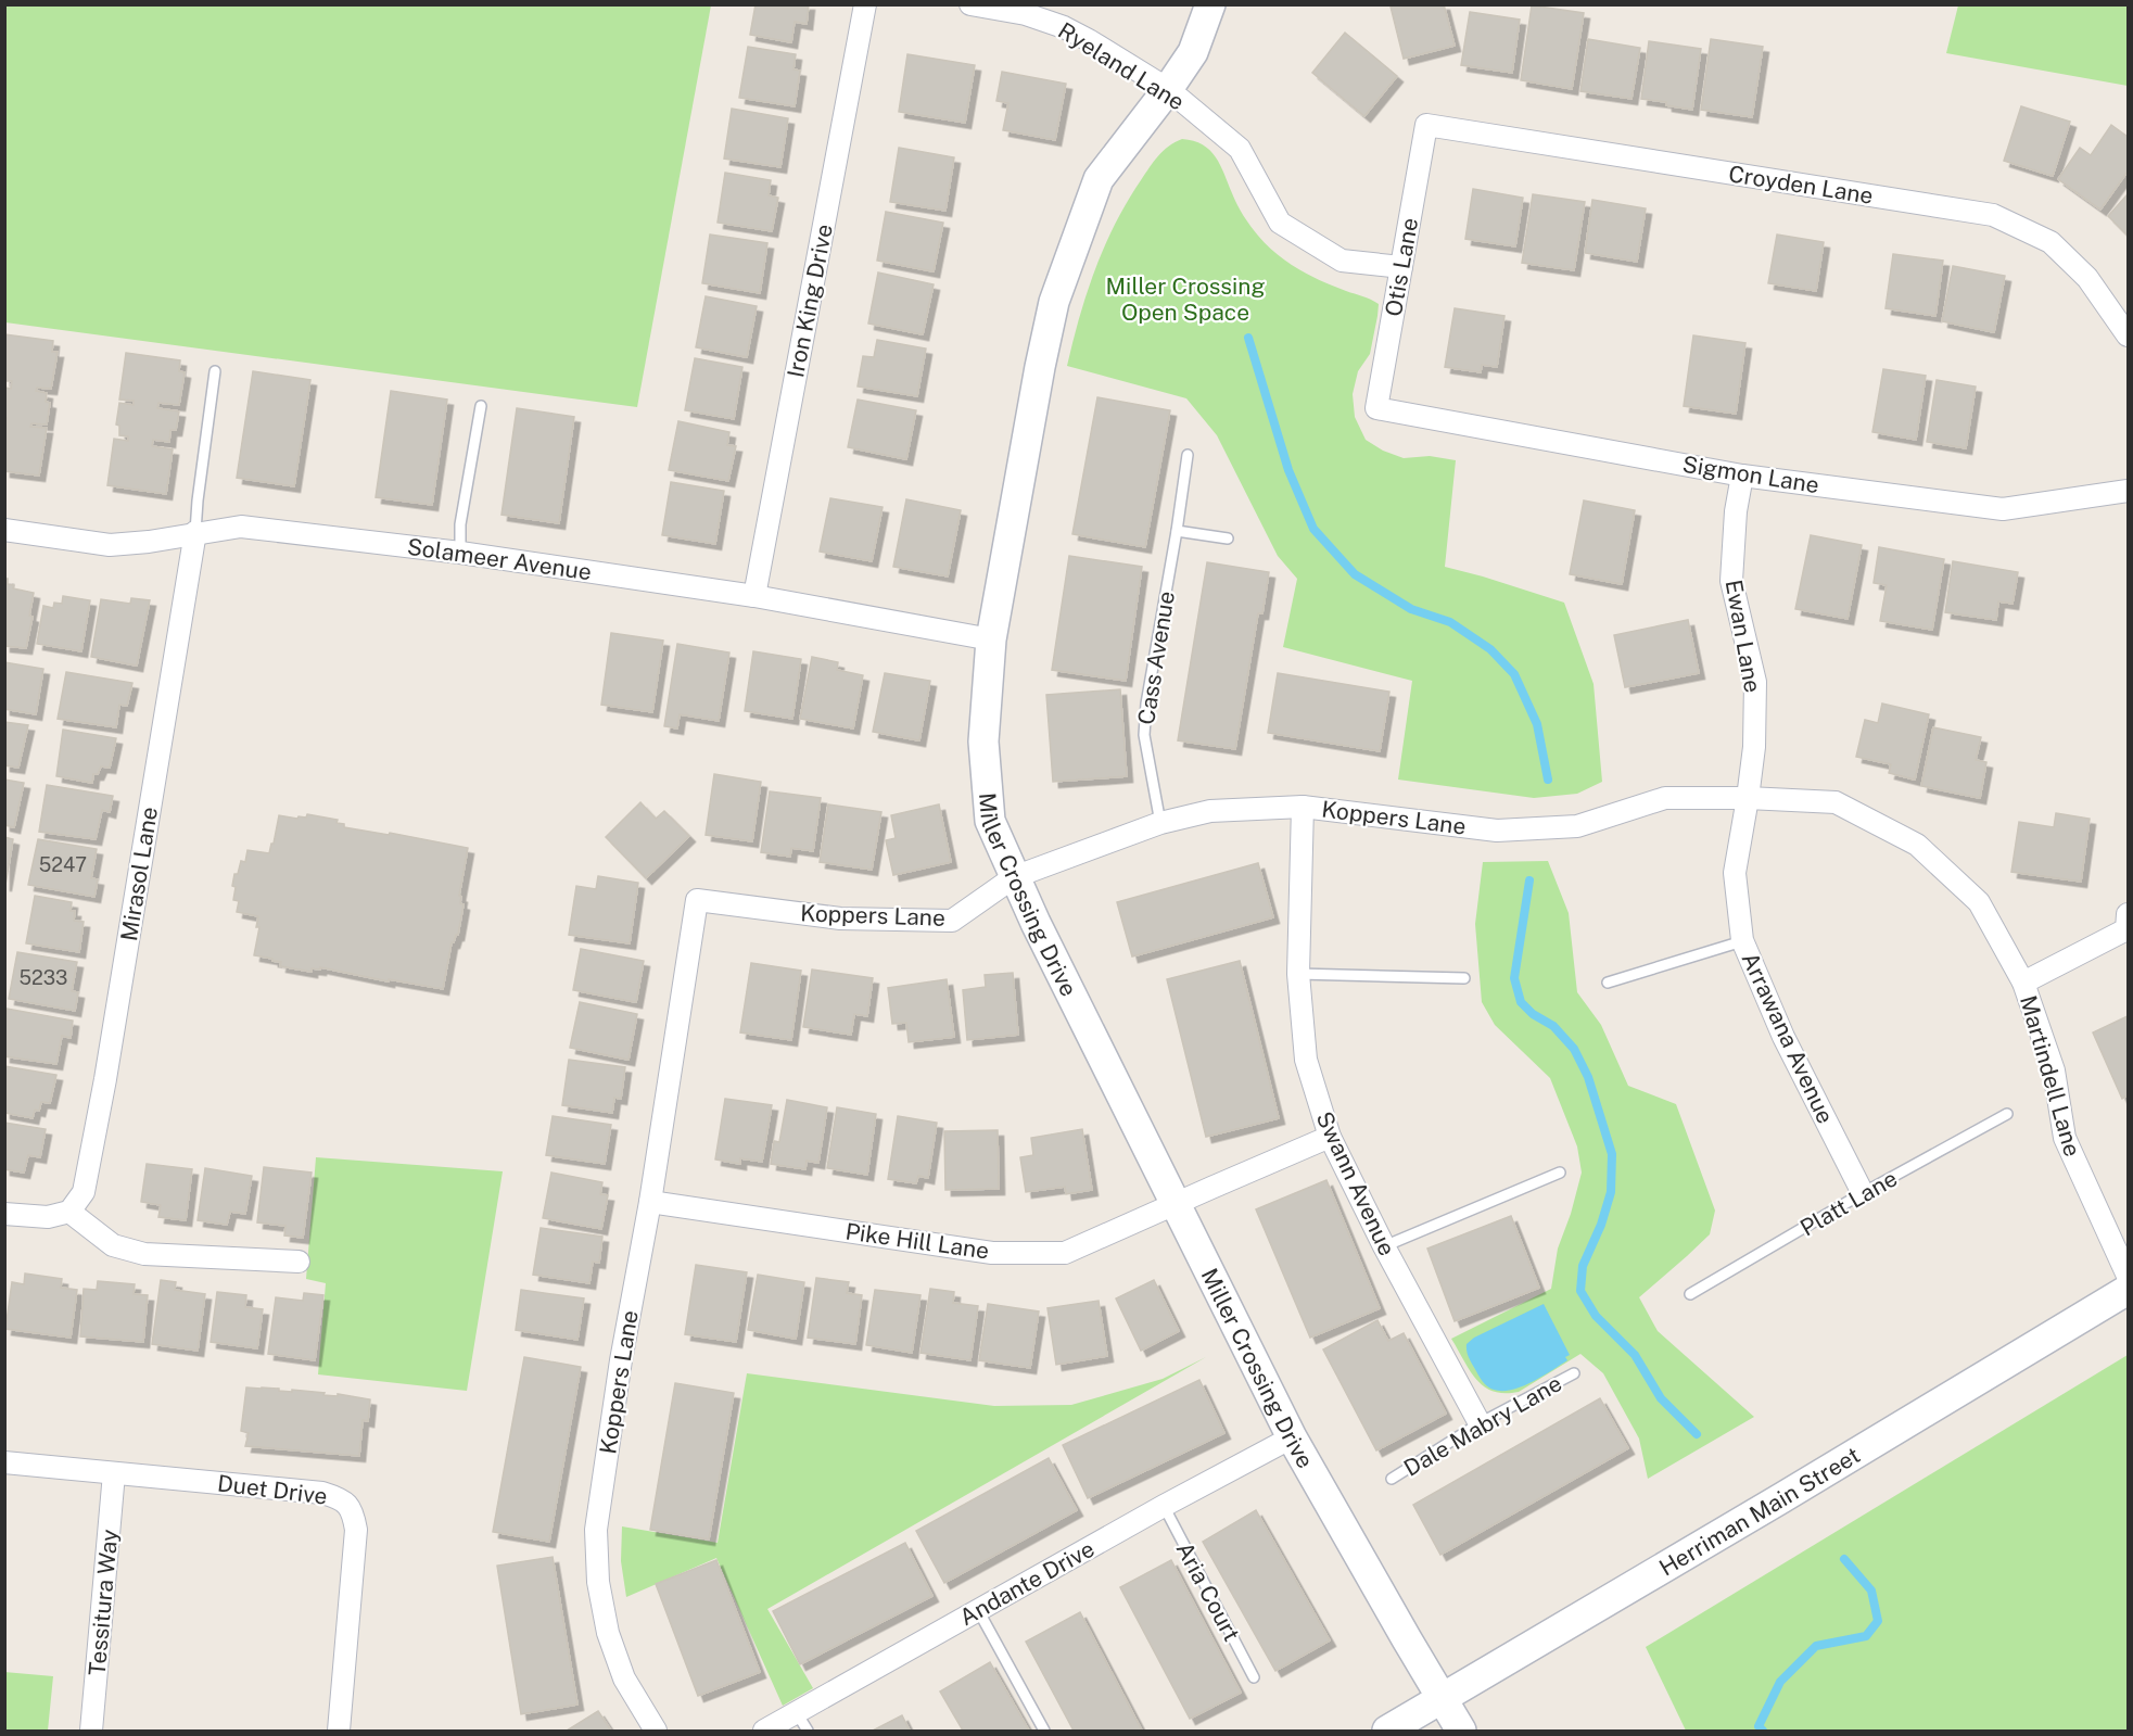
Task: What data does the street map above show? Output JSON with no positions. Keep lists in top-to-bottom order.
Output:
{
  "streets": {
    "street": [
      "Ryeland Lane",
      "Croyden Lane",
      "Otis Lane",
      "Iron King Drive",
      "Sigmon Lane",
      "Solameer Avenue",
      "Ewan Lane",
      "Koppers Lane",
      "Mirasol Lane",
      "Miller Crossing Drive",
      "Arrawana Avenue",
      "Martindell Lane",
      "Swann Avenue",
      "Pike Hill Lane",
      "Duet Drive",
      "Herriman Main Street",
      "Andante Drive",
      "Tessitura Way"
    ],
    "lane": [
      "Cass Avenue",
      "Platt Lane",
      "Dale Mabry Lane",
      "Aria Court"
    ]
  },
  "crossings": [
    ["Ryeland Lane", "Otis Lane"],
    ["Ryeland Lane", "Miller Crossing Drive"],
    ["Croyden Lane", "Otis Lane"],
    ["Otis Lane", "Sigmon Lane"],
    ["Iron King Drive", "Solameer Avenue"],
    ["Sigmon Lane", "Ewan Lane"],
    ["Solameer Avenue", "Mirasol Lane"],
    ["Solameer Avenue", "Miller Crossing Drive"],
    ["Ewan Lane", "Koppers Lane"],
    ["Ewan Lane", "Arrawana Avenue"],
    ["Cass Avenue", "Koppers Lane"],
    ["Koppers Lane", "Miller Crossing Drive"],
    ["Koppers Lane", "Arrawana Avenue"],
    ["Koppers Lane", "Martindell Lane"],
    ["Koppers Lane", "Swann Avenue"],
    ["Koppers Lane", "Pike Hill Lane"],
    ["Miller Crossing Drive", "Pike Hill Lane"],
    ["Miller Crossing Drive", "Herriman Main Street"],
    ["Miller Crossing Drive", "Andante Drive"],
    ["Arrawana Avenue", "Platt Lane"],
    ["Swann Avenue", "Pike Hill Lane"],
    ["Swann Avenue", "Dale Mabry Lane"],
    ["Duet Drive", "Tessitura Way"],
    ["Andante Drive", "Aria Court"]
  ],
  "parks": ["Miller Crossing Open Space"],
  "house_numbers": ["5247", "5233"]
}
